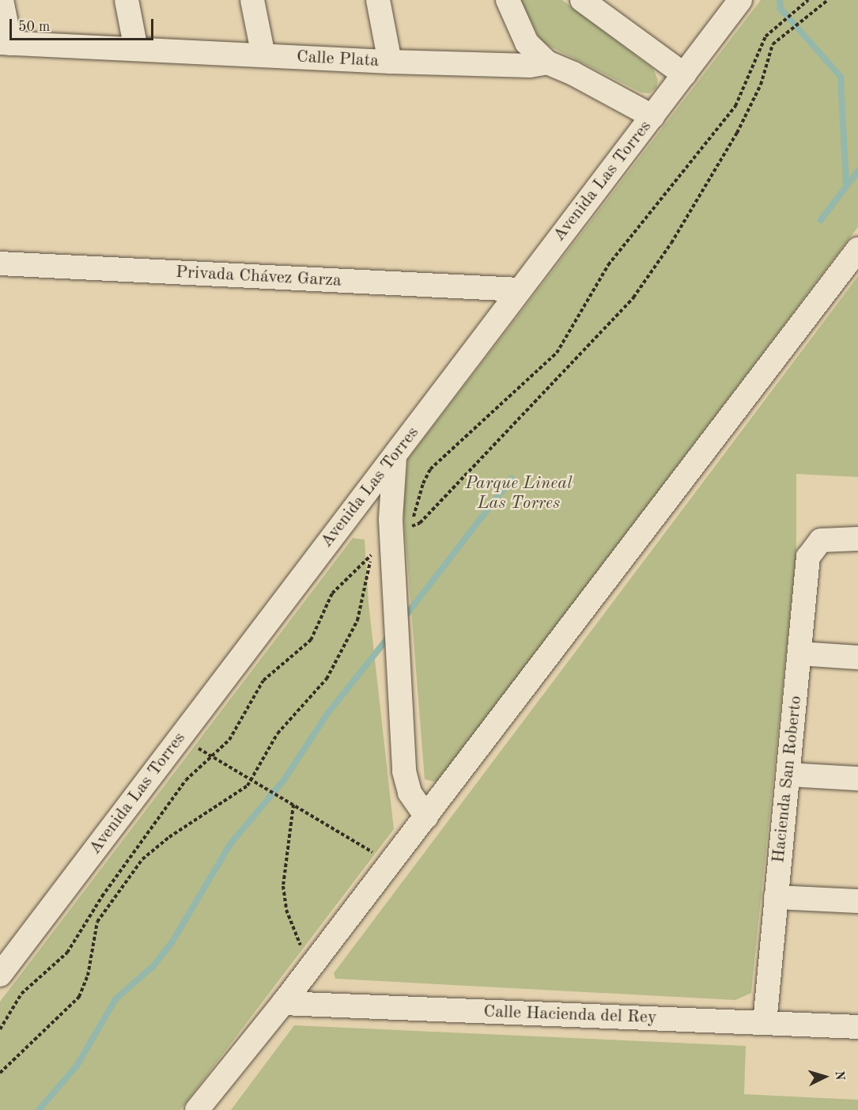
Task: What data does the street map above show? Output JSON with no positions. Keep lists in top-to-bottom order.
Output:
{
  "streets": {
    "street": [
      "Calle Plata",
      "Avenida Las Torres",
      "Privada Chávez Garza",
      "Hacienda San Roberto",
      "Calle Hacienda del Rey"
    ]
  },
  "crossings": [
    ["Avenida Las Torres", "Privada Chávez Garza"],
    ["Hacienda San Roberto", "Calle Hacienda del Rey"]
  ],
  "parks": ["Parque Lineal Las Torres"],
  "scale_bar": "50 m",
  "north": "right"
}
